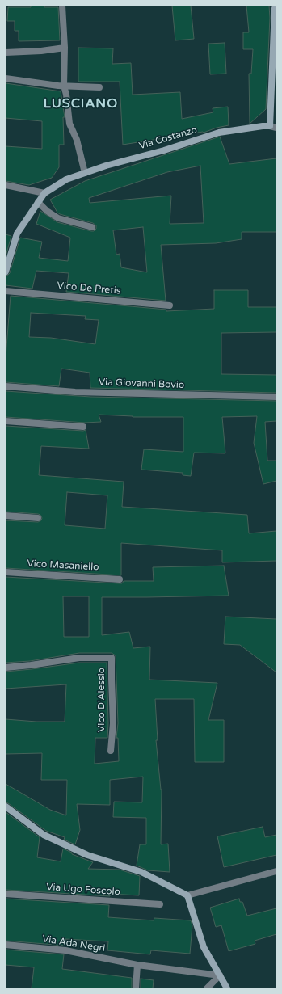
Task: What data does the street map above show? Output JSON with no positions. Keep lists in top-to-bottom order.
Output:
{
  "streets": {
    "street": [
      "Via Costanzo",
      "Vico De Pretis",
      "Via Giovanni Bovio",
      "Vico Masaniello",
      "Vico D'Alessio",
      "Via Ugo Foscolo",
      "Via Ada Negri"
    ]
  },
  "districts": ["LUSCIANO"]
}
